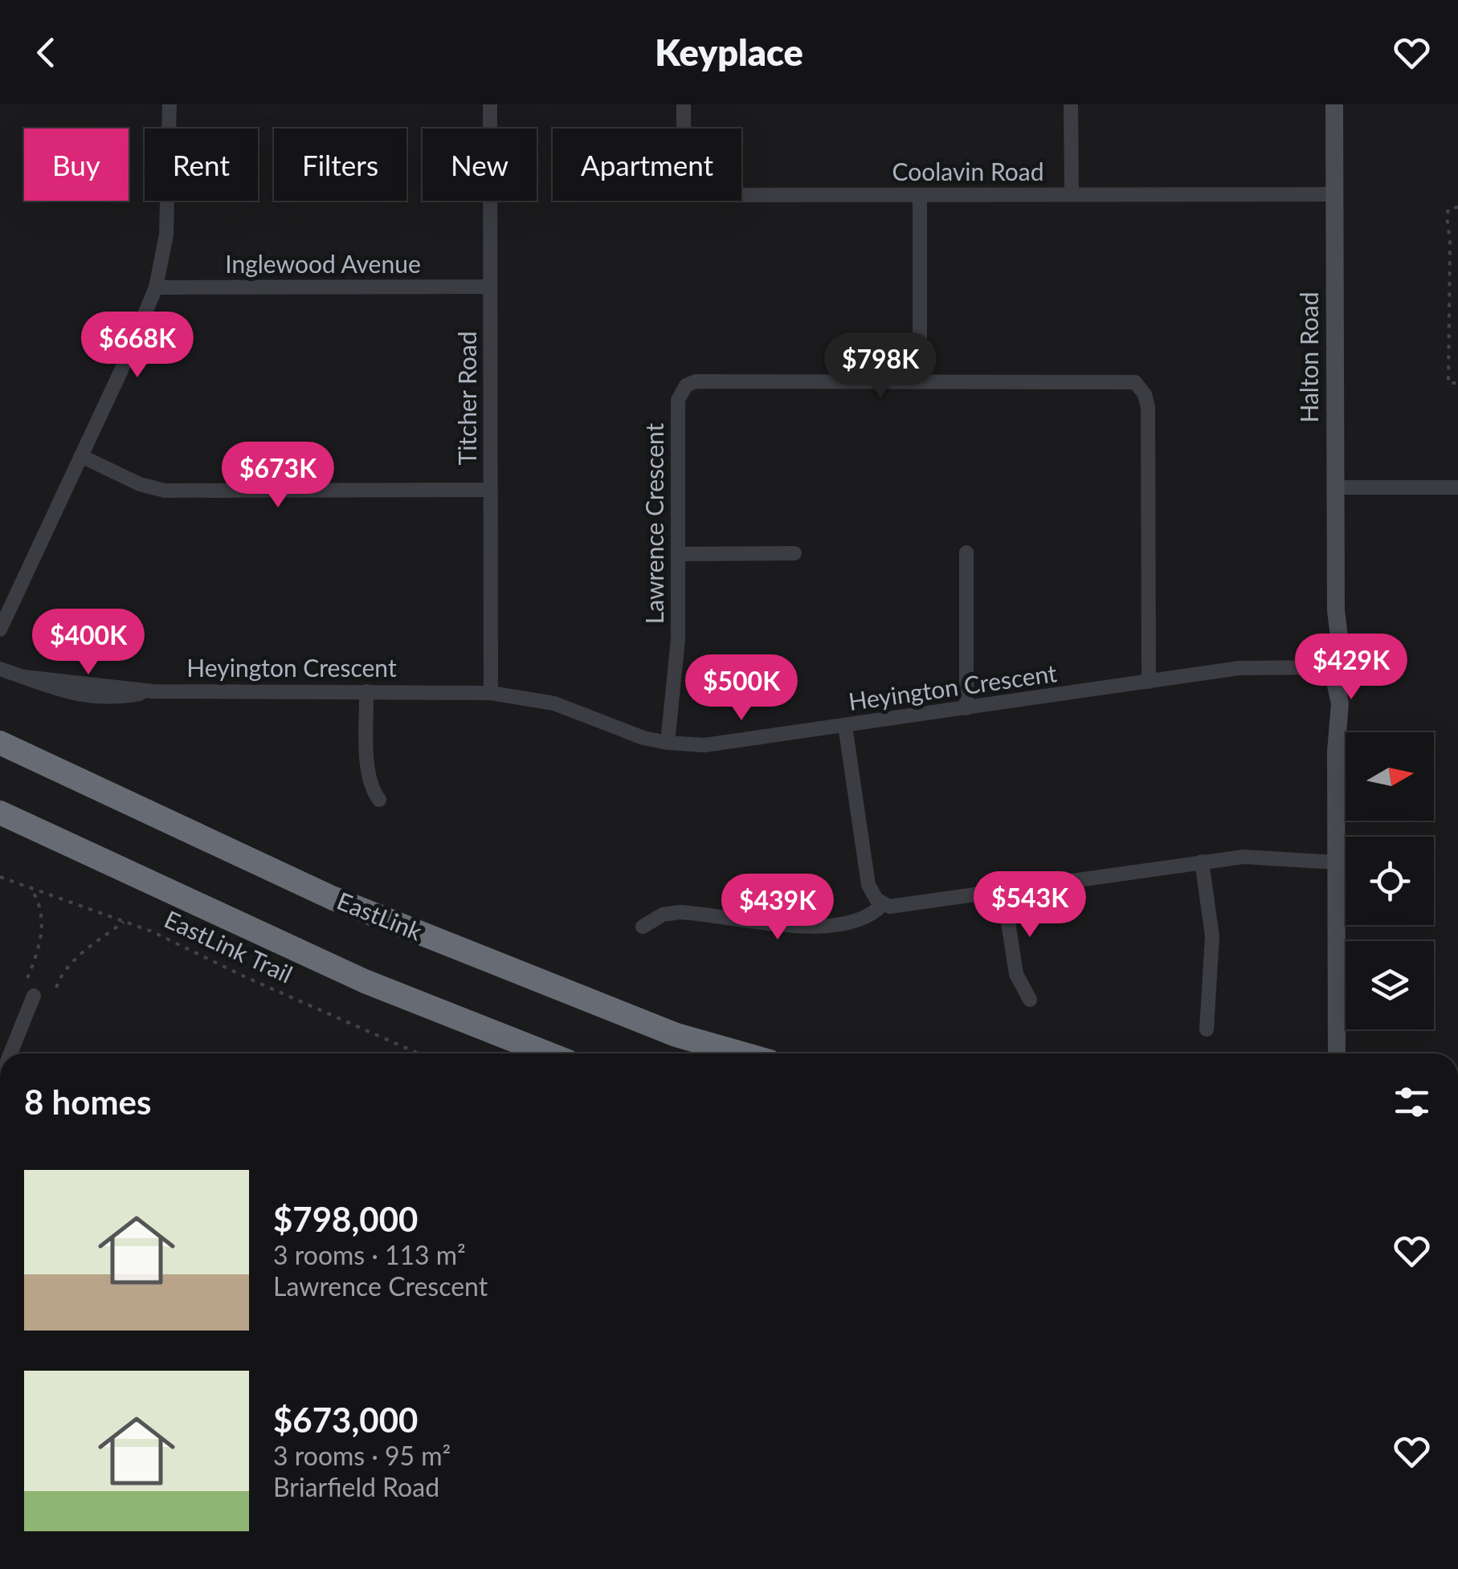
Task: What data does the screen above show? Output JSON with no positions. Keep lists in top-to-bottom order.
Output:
{
  "streets": {
    "highway": ["EastLink"],
    "main road": ["Halton Road"],
    "street": [
      "Coolavin Road",
      "Inglewood Avenue",
      "Titcher Road",
      "Lawrence Crescent",
      "Heyington Crescent"
    ],
    "path": ["EastLink Trail"]
  },
  "crossings": [
    ["Coolavin Road", "Halton Road"],
    ["Inglewood Avenue", "Titcher Road"],
    ["Halton Road", "Heyington Crescent"],
    ["Titcher Road", "Heyington Crescent"],
    ["Lawrence Crescent", "Heyington Crescent"]
  ],
  "north": "right",
  "page": {
    "header": "Keyplace",
    "chip": [
      "Buy",
      "Rent",
      "Filters",
      "New",
      "Apartment"
    ],
    "price": [
      "$668K",
      "$798K",
      "$673K",
      "$400K",
      "$429K",
      "$500K",
      "$543K",
      "$439K"
    ],
    "heading": "8 homes",
    "list": [
      {
        "name": "$798,000",
        "note": "3 rooms · 113 m² · Lawrence Crescent"
      },
      {
        "name": "$673,000",
        "note": "3 rooms · 95 m² · Briarfield Road"
      }
    ]
  }
}
